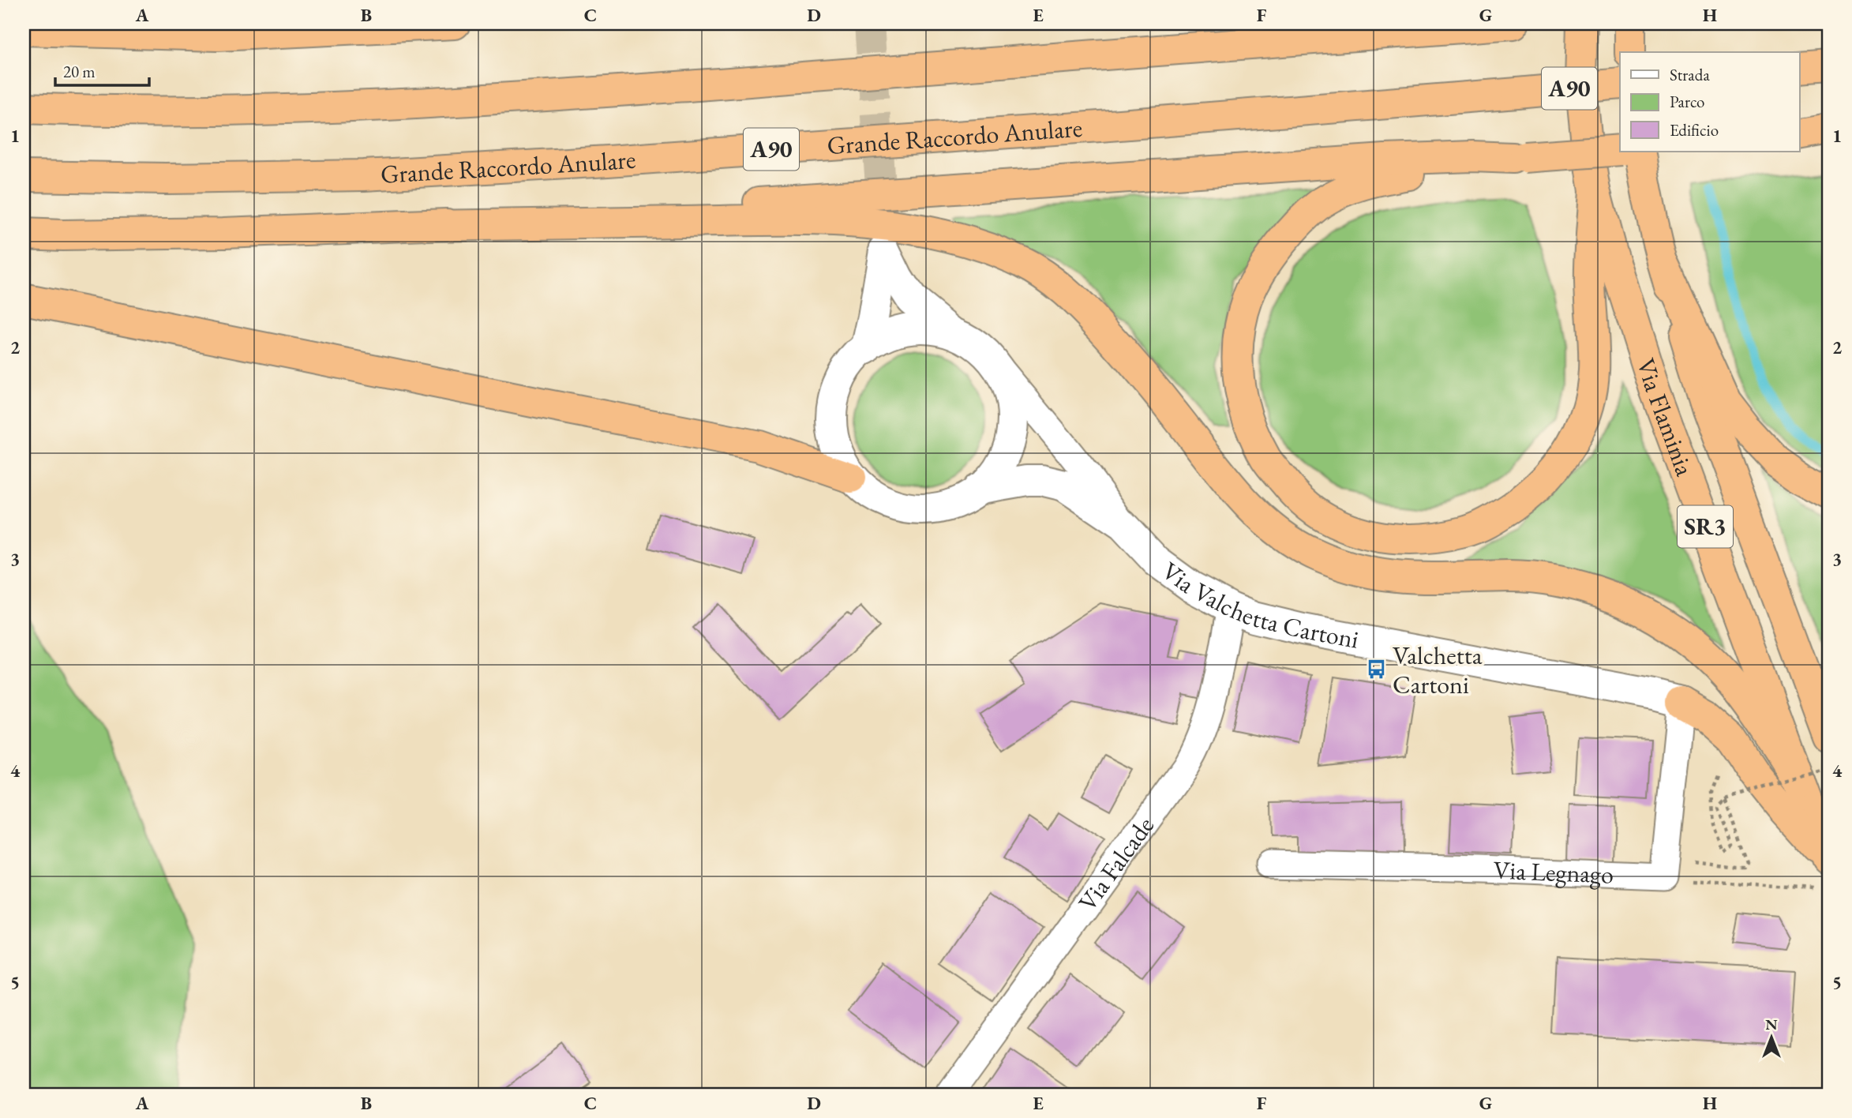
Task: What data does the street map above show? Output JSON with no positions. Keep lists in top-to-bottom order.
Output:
{
  "streets": {
    "highway": [
      "A90",
      "Grande Raccordo Anulare",
      "Via Flaminia",
      "SR3"
    ],
    "street": ["Via Valchetta Cartoni", "Via Falcade", "Via Legnago"]
  },
  "crossings": [
    ["Via Flaminia", "SR3"],
    ["Via Valchetta Cartoni", "Via Falcade"],
    ["Via Valchetta Cartoni", "Via Legnago"]
  ],
  "places": {
    "bus stop": ["Valchetta Cartoni"]
  },
  "legend": ["Strada", "Parco", "Edificio"],
  "scale_bar": "20 m",
  "north": "top",
  "grid": {
    "columns": [
      "A",
      "B",
      "C",
      "D",
      "E",
      "F",
      "G",
      "H"
    ],
    "rows": [
      "1",
      "2",
      "3",
      "4",
      "5"
    ]
  }
}
